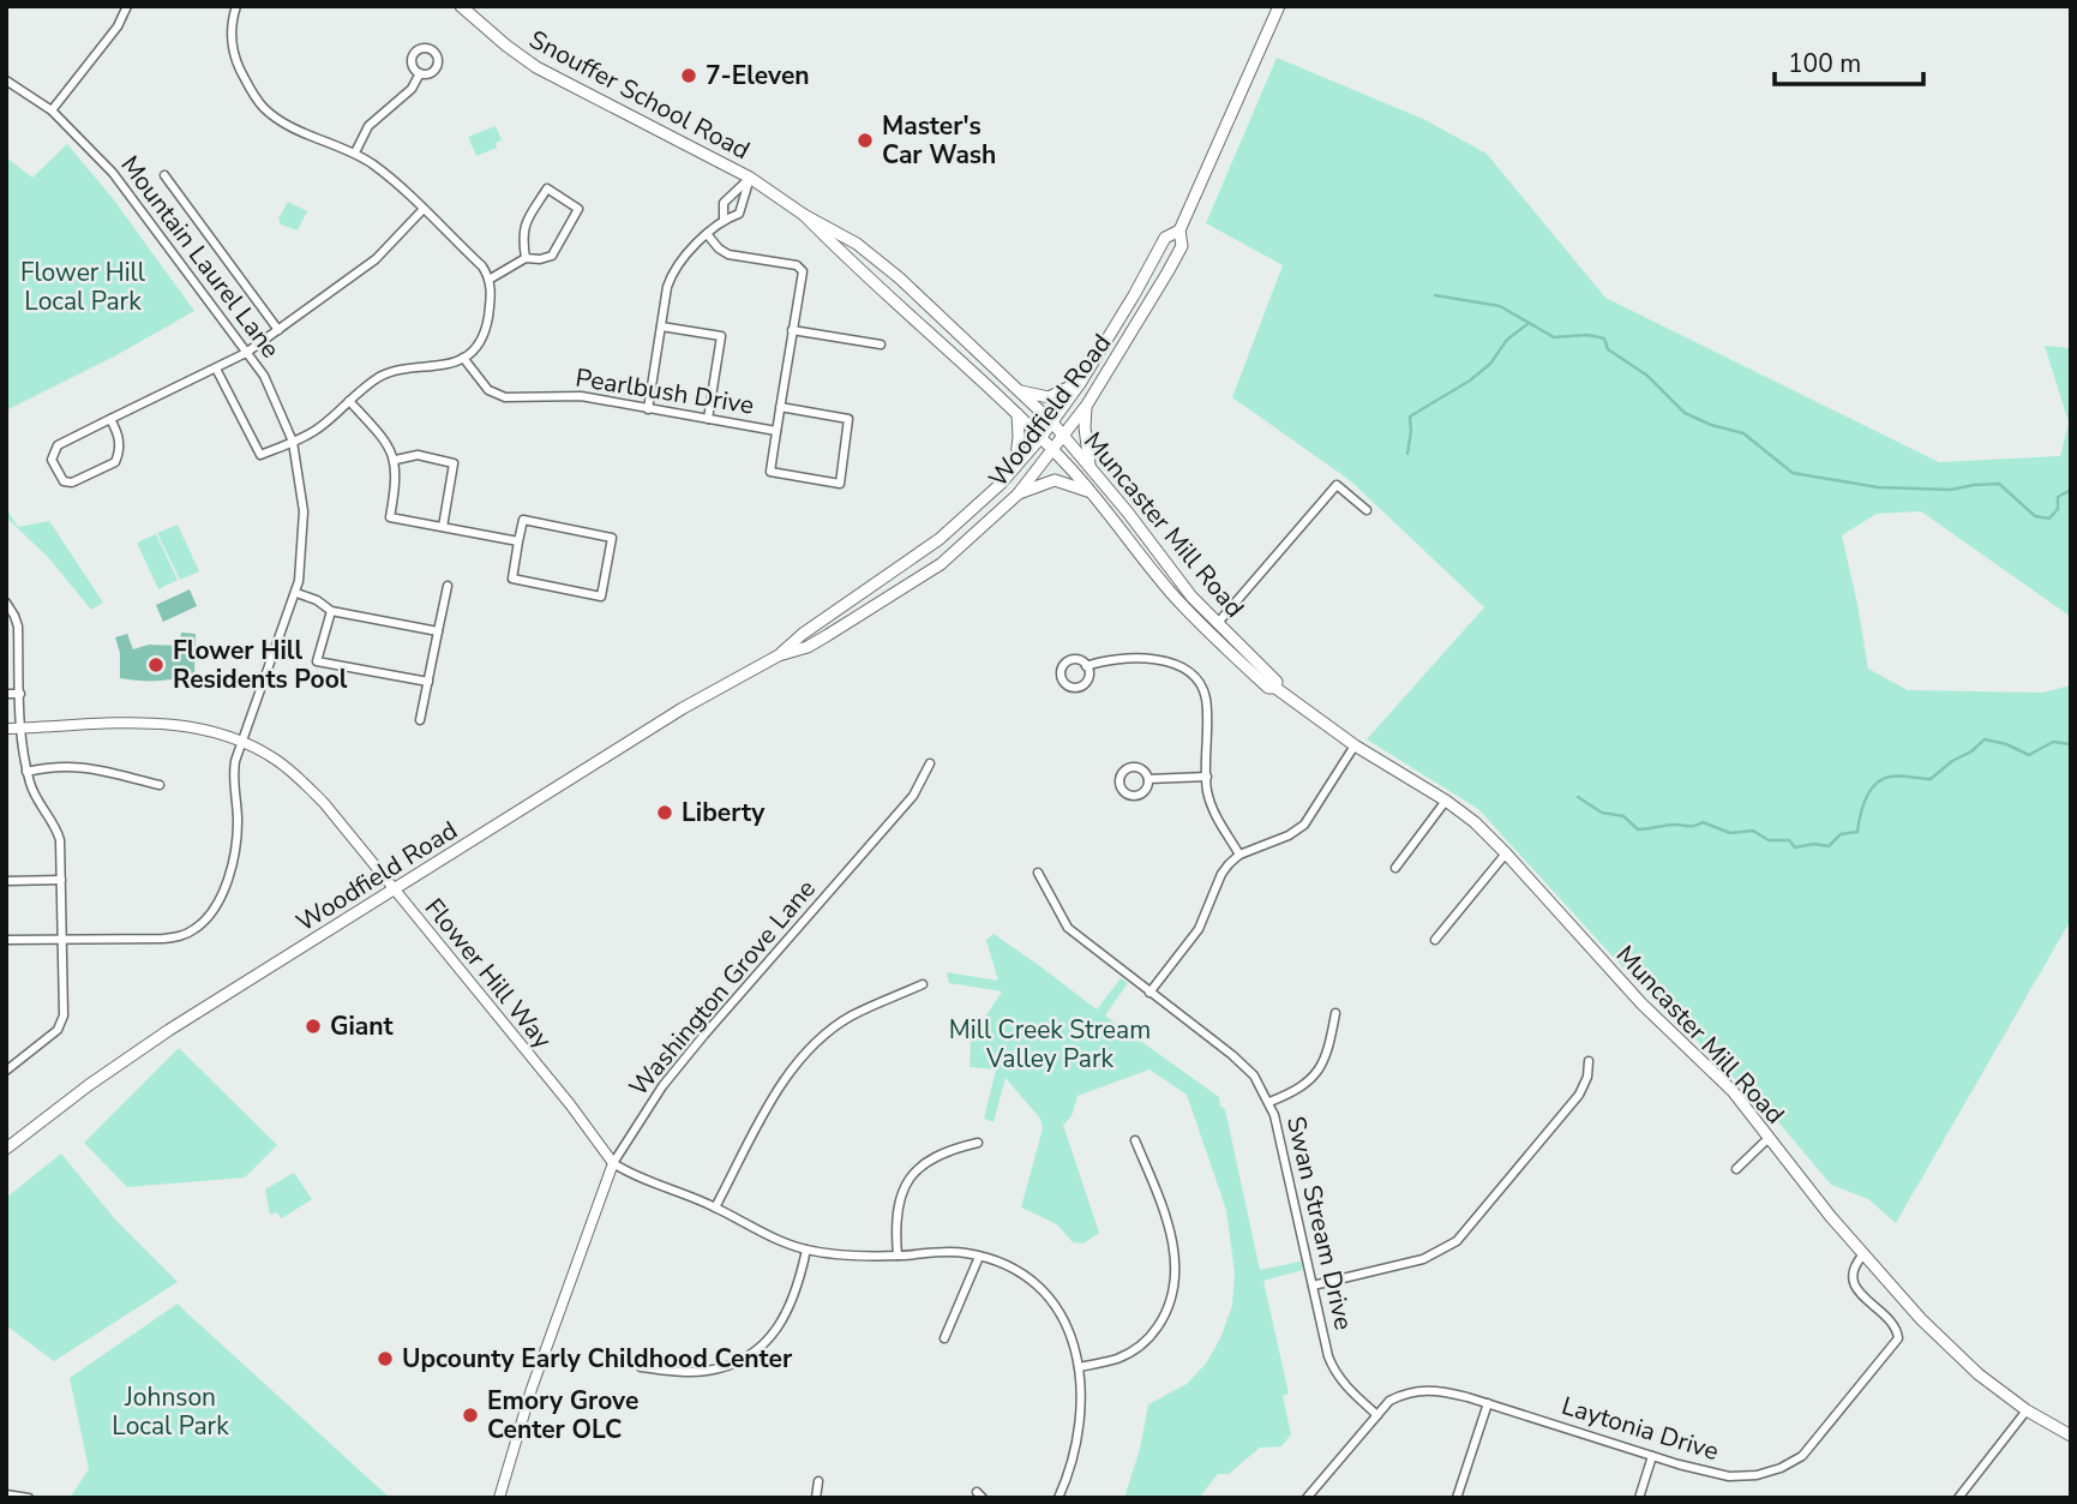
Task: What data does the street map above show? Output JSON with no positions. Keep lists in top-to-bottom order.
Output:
{
  "streets": {
    "main road": ["Snouffer School Road", "Woodfield Road", "Muncaster Mill Road"],
    "street": [
      "Mountain Laurel Lane",
      "Pearlbush Drive",
      "Flower Hill Way",
      "Washington Grove Lane",
      "Swan Stream Drive",
      "Laytonia Drive"
    ]
  },
  "crossings": [
    ["Snouffer School Road", "Woodfield Road"],
    ["Snouffer School Road", "Muncaster Mill Road"],
    ["Mountain Laurel Lane", "Flower Hill Way"],
    ["Woodfield Road", "Muncaster Mill Road"],
    ["Woodfield Road", "Flower Hill Way"],
    ["Muncaster Mill Road", "Laytonia Drive"],
    ["Flower Hill Way", "Washington Grove Lane"],
    ["Swan Stream Drive", "Laytonia Drive"]
  ],
  "parks": ["Flower Hill Local Park", "Mill Creek Stream Valley Park", "Johnson Local Park"],
  "places": [
    "7-Eleven",
    "Master's Car Wash",
    "Flower Hill Residents Pool",
    "Liberty",
    "Giant",
    "Upcounty Early Childhood Center",
    "Emory Grove Center OLC"
  ],
  "scale_bar": "100 m"
}
